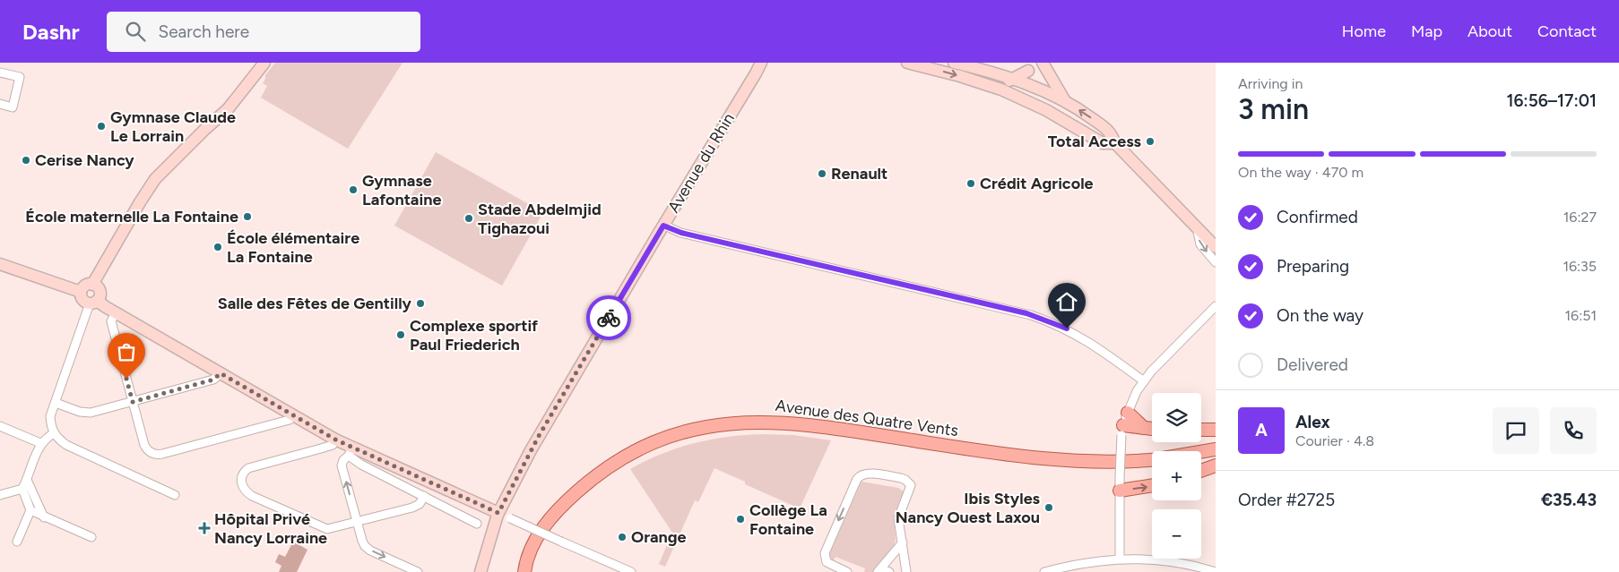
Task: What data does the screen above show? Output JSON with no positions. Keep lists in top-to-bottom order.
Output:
{
  "streets": {
    "main road": ["Avenue du Rhin", "Avenue des Quatre Vents"]
  },
  "places": {
    "other": [
      "Gymnase Claude Le Lorrain",
      "Total Access",
      "Cerise Nancy",
      "Renault",
      "Crédit Agricole",
      "Gymnase Lafontaine",
      "École maternelle La Fontaine",
      "Stade Abdelmjid Tighazoui",
      "École élémentaire La Fontaine",
      "Salle des Fêtes de Gentilly",
      "Complexe sportif Paul Friederich",
      "Ibis Styles Nancy Ouest Laxou",
      "Collège La Fontaine",
      "Orange"
    ],
    "health": ["Hôpital Privé Nancy Lorraine"]
  },
  "page": {
    "header": "Dashr",
    "search": "Search here",
    "nav": [
      "Home",
      "Map",
      "About",
      "Contact"
    ],
    "heading": ["3 min", "Arriving in", "16:56–17:01"],
    "panel": [
      "Alex",
      "Courier · 4.8",
      "Order #2725",
      "€35.43"
    ],
    "bar": "On the way · 470 m",
    "list": [
      ["Confirmed", "16:27"],
      ["Preparing", "16:35"],
      ["On the way", "16:51"],
      "Delivered"
    ],
    "map_buttons": ["+", "−"],
    "round": "A"
  }
}
